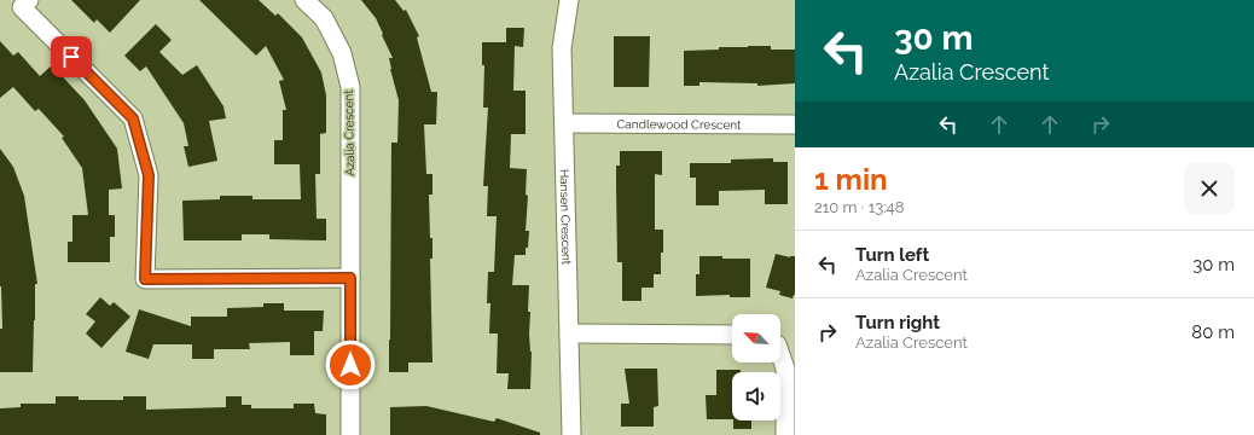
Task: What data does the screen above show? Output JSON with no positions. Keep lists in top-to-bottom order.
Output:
{
  "streets": {
    "street": ["Candlewood Crescent", "Azalia Crescent", "Hansen Crescent"]
  },
  "crossings": [
    ["Candlewood Crescent", "Hansen Crescent"]
  ],
  "north": "top left",
  "page": {
    "turn": ["30 m", "Azalia Crescent"],
    "heading": ["1 min", "210 m · 13:48"],
    "list": [
      {
        "name": "Turn left",
        "note": "Azalia Crescent",
        "value": "30 m"
      },
      {
        "name": "Turn right",
        "note": "Azalia Crescent",
        "value": "80 m"
      }
    ]
  }
}
